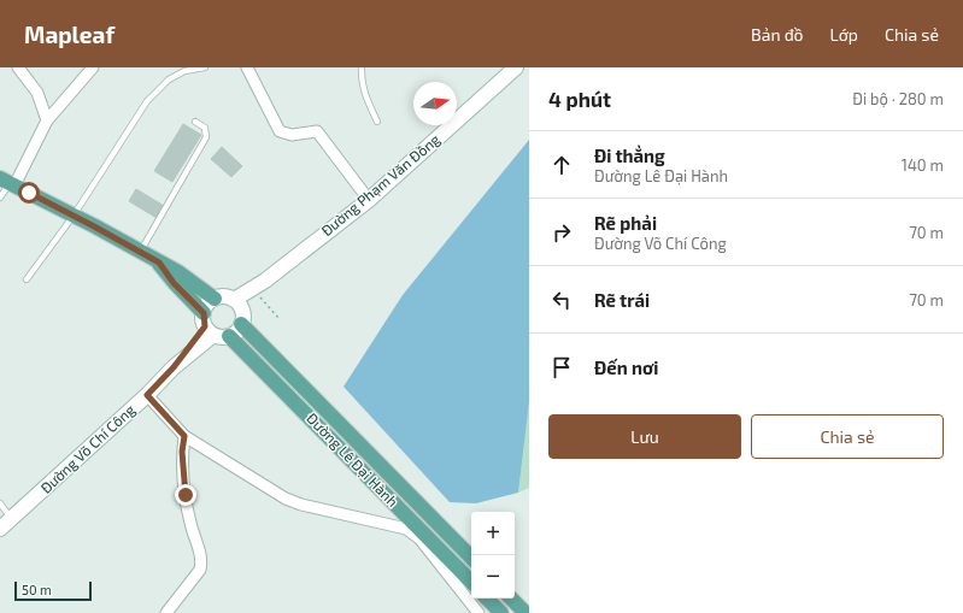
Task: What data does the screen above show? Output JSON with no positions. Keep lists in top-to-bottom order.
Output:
{
  "streets": {
    "main road": ["Đường Phạm Văn Đồng", "Đường Võ Chí Công", "Đường Lê Đại Hành"]
  },
  "crossings": [
    ["Đường Phạm Văn Đồng", "Đường Võ Chí Công"],
    ["Đường Phạm Văn Đồng", "Đường Lê Đại Hành"],
    ["Đường Võ Chí Công", "Đường Lê Đại Hành"]
  ],
  "scale_bar": "50 m",
  "north": "right",
  "page": {
    "header": "Mapleaf",
    "nav": ["Bản đồ", "Lớp", "Chia sẻ"],
    "heading": ["4 phút", "Đi bộ · 280 m"],
    "list": [
      ["Đi thẳng", "Đường Lê Đại Hành", "140 m"],
      ["Rẽ phải", "Đường Võ Chí Công", "70 m"],
      ["Rẽ trái", "70 m"],
      "Đến nơi"
    ],
    "buttons": ["Lưu", "Chia sẻ"],
    "map_buttons": ["+", "−"],
    "scale": "50 m"
  }
}
